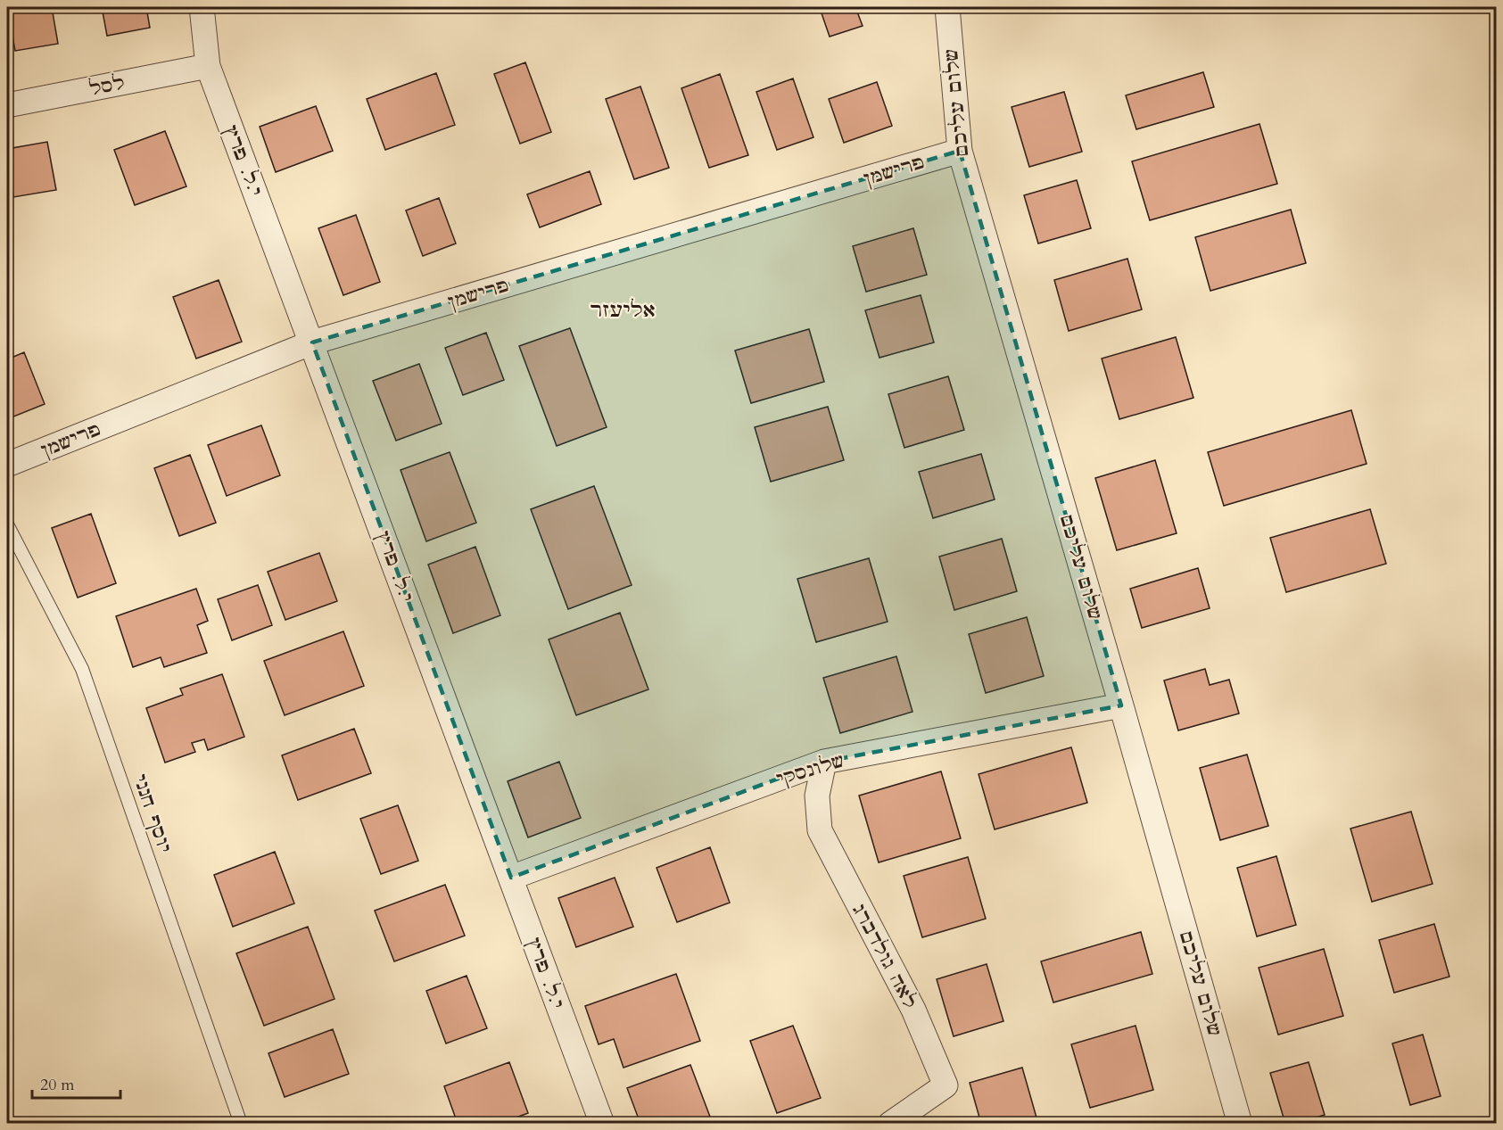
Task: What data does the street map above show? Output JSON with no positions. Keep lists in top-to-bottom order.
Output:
{
  "streets": {
    "street": [
      "לסל",
      "שלום עליכם",
      "י.ל. פרץ",
      "פרישמן",
      "שלונסקי",
      "לאה גולדברג"
    ],
    "lane": ["יוסף חנני"]
  },
  "crossings": [
    ["לסל", "י.ל. פרץ"],
    ["שלום עליכם", "פרישמן"],
    ["שלום עליכם", "שלונסקי"],
    ["י.ל. פרץ", "פרישמן"],
    ["י.ל. פרץ", "שלונסקי"],
    ["שלונסקי", "לאה גולדברג"]
  ],
  "districts": ["אליעזר"],
  "scale_bar": "20 m"
}
